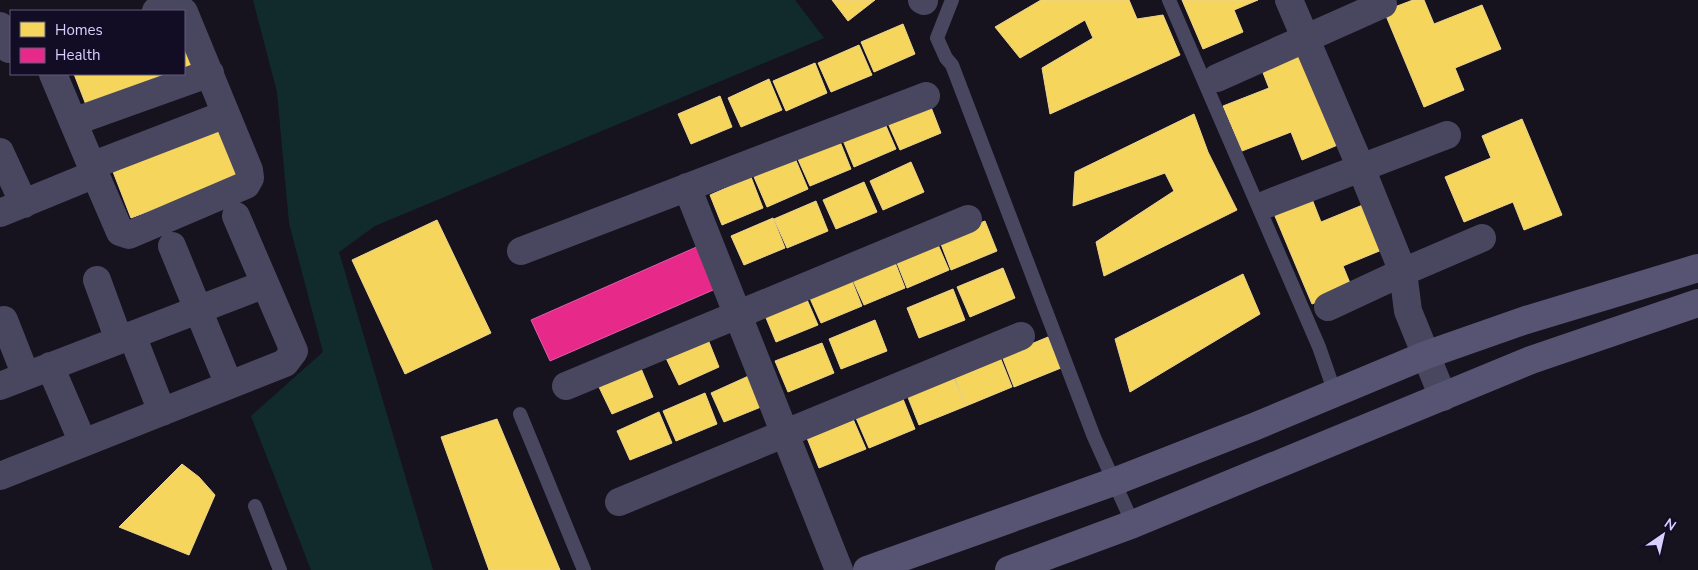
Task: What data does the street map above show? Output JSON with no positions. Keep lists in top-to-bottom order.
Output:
{
  "legend": ["Homes", "Health"],
  "north": "top right"
}
